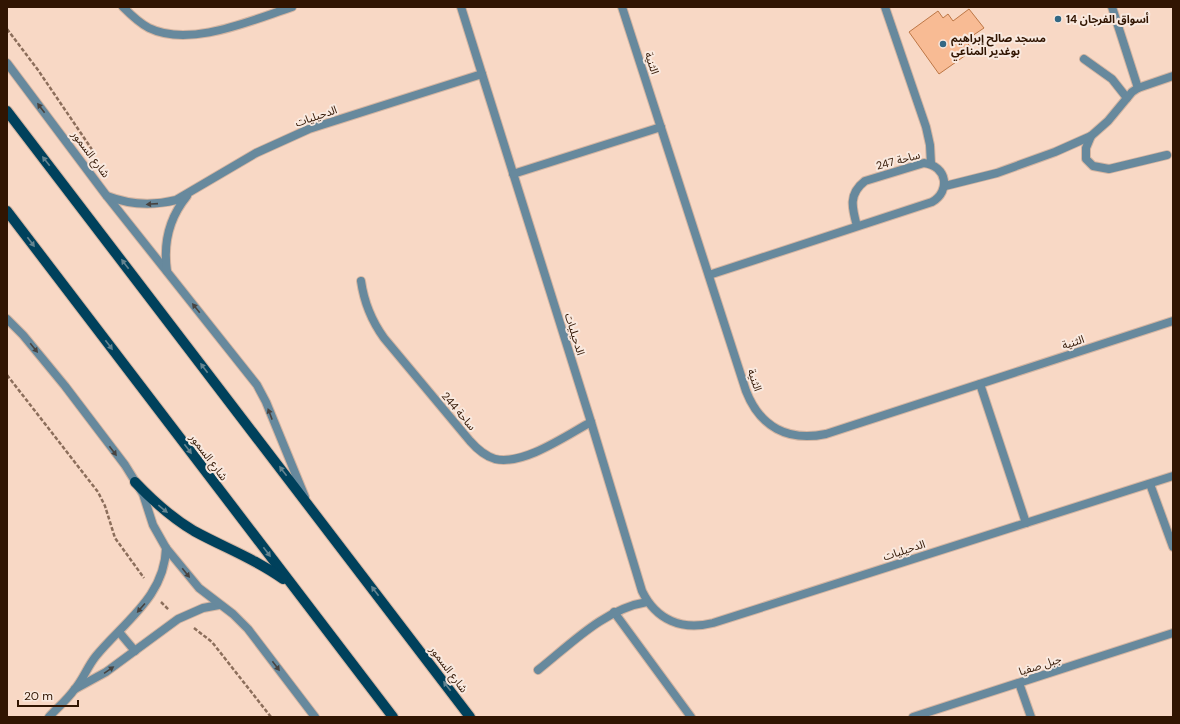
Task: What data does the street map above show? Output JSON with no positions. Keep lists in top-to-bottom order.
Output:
{
  "streets": {
    "main road": ["شارع السمور"],
    "street": [
      "الثنية",
      "الدحيليات",
      "ساحة 247",
      "ساحة 244",
      "جبل صفيا"
    ]
  },
  "crossings": [
    ["الدحيليات", "شارع السمور"],
    ["الدحيليات", "ساحة 244"]
  ],
  "places": ["أسواق الفرجان 14", "مسجد صالح إبراهيم بوغدير المناعي"],
  "scale_bar": "20 m"
}
